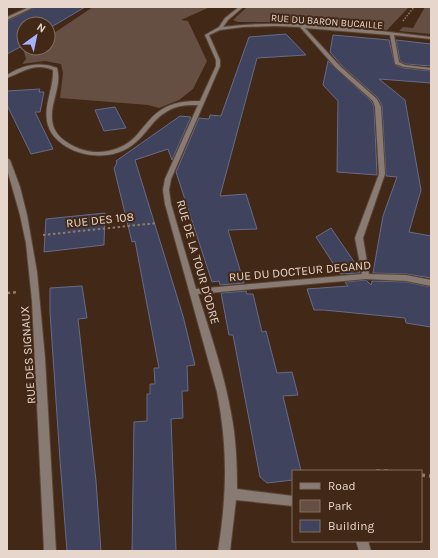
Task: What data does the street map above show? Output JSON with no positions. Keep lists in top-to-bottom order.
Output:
{
  "streets": {
    "street": [
      "RUE DU BARON BUCAILLE",
      "RUE DE LA TOUR D'ODRE",
      "RUE DU DOCTEUR DEGAND",
      "RUE DES SIGNAUX"
    ],
    "path": ["RUE DES 108"]
  },
  "crossings": [
    ["RUE DU BARON BUCAILLE", "RUE DE LA TOUR D'ODRE"],
    ["RUE DES 108", "RUE DE LA TOUR D'ODRE"],
    ["RUE DES 108", "RUE DES SIGNAUX"],
    ["RUE DE LA TOUR D'ODRE", "RUE DU DOCTEUR DEGAND"]
  ],
  "legend": ["Road", "Park", "Building"],
  "north": "top right"
}
